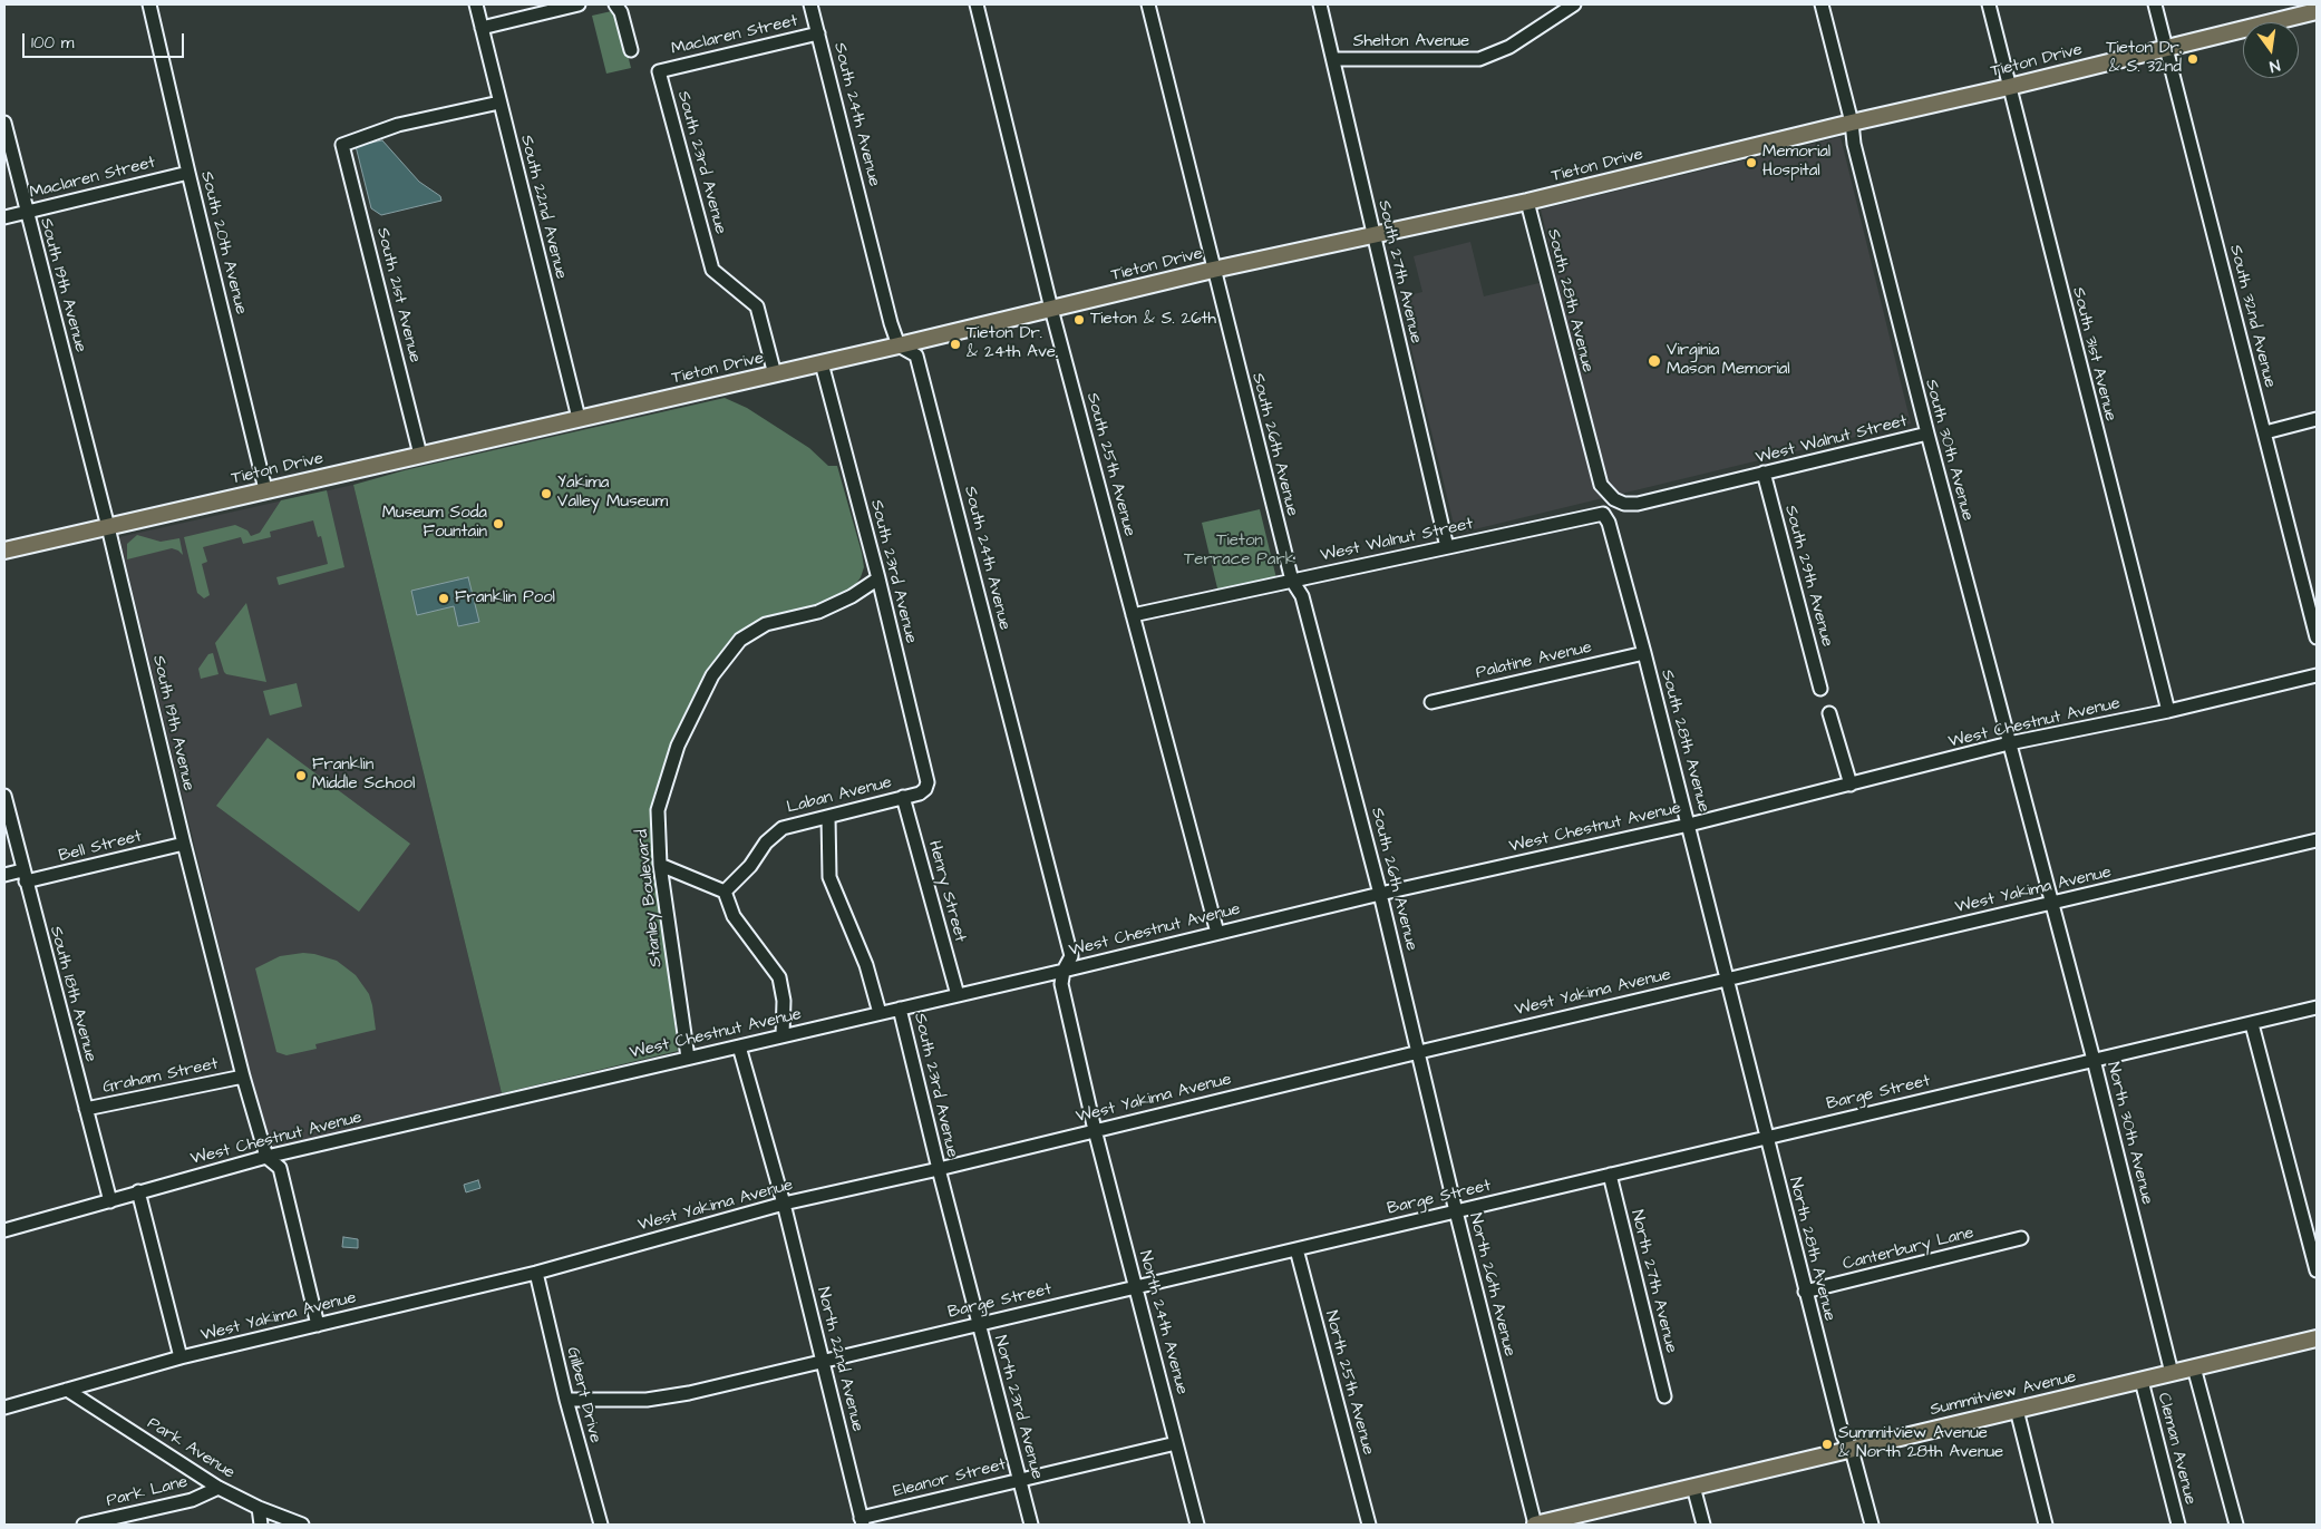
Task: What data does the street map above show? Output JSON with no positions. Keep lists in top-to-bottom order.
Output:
{
  "streets": {
    "main road": ["Tieton Drive", "Summitview Avenue"],
    "street": [
      "Maclaren Street",
      "Shelton Avenue",
      "South 24th Avenue",
      "South 23rd Avenue",
      "South 22nd Avenue",
      "South 20th Avenue",
      "South 27th Avenue",
      "South 19th Avenue",
      "South 21st Avenue",
      "South 28th Avenue",
      "South 32nd Avenue",
      "South 31st Avenue",
      "West Walnut Street",
      "South 26th Avenue",
      "South 30th Avenue",
      "South 25th Avenue",
      "South 29th Avenue",
      "Palatine Avenue",
      "West Chestnut Avenue",
      "Laban Avenue",
      "Bell Street",
      "West Yakima Avenue",
      "Henry Street",
      "Stanley Boulevard",
      "South 18th Avenue",
      "Graham Street",
      "Barge Street",
      "North 30th Avenue",
      "North 28th Avenue",
      "Canterbury Lane",
      "North 27th Avenue",
      "North 26th Avenue",
      "North 24th Avenue",
      "North 22nd Avenue",
      "North 25th Avenue",
      "Gilbert Drive",
      "North 23rd Avenue",
      "Park Avenue",
      "Cleman Avenue",
      "Eleanor Street",
      "Park Lane"
    ]
  },
  "crossings": [
    ["Maclaren Street", "South 24th Avenue"],
    ["Maclaren Street", "South 23rd Avenue"],
    ["Maclaren Street", "South 20th Avenue"],
    ["Maclaren Street", "South 19th Avenue"],
    ["Shelton Avenue", "South 27th Avenue"],
    ["Tieton Drive", "South 24th Avenue"],
    ["Tieton Drive", "South 23rd Avenue"],
    ["Tieton Drive", "South 22nd Avenue"],
    ["Tieton Drive", "South 20th Avenue"],
    ["Tieton Drive", "South 27th Avenue"],
    ["Tieton Drive", "South 19th Avenue"],
    ["Tieton Drive", "South 21st Avenue"],
    ["Tieton Drive", "South 28th Avenue"],
    ["Tieton Drive", "South 32nd Avenue"],
    ["Tieton Drive", "South 31st Avenue"],
    ["Tieton Drive", "South 26th Avenue"],
    ["Tieton Drive", "South 30th Avenue"],
    ["Tieton Drive", "South 25th Avenue"],
    ["South 24th Avenue", "West Chestnut Avenue"],
    ["South 24th Avenue", "West Yakima Avenue"],
    ["South 24th Avenue", "North 24th Avenue"],
    ["South 23rd Avenue", "West Chestnut Avenue"],
    ["South 23rd Avenue", "Laban Avenue"],
    ["South 23rd Avenue", "West Yakima Avenue"],
    ["South 23rd Avenue", "Stanley Boulevard"],
    ["South 23rd Avenue", "North 23rd Avenue"],
    ["South 22nd Avenue", "South 21st Avenue"],
    ["South 27th Avenue", "West Walnut Street"],
    ["South 19th Avenue", "West Chestnut Avenue"],
    ["South 19th Avenue", "Bell Street"],
    ["South 19th Avenue", "West Yakima Avenue"],
    ["South 19th Avenue", "Graham Street"],
    ["South 28th Avenue", "West Walnut Street"],
    ["South 28th Avenue", "Palatine Avenue"],
    ["South 28th Avenue", "West Chestnut Avenue"],
    ["South 28th Avenue", "West Yakima Avenue"],
    ["South 28th Avenue", "North 28th Avenue"],
    ["South 31st Avenue", "West Chestnut Avenue"],
    ["West Walnut Street", "South 26th Avenue"],
    ["West Walnut Street", "South 30th Avenue"],
    ["West Walnut Street", "South 25th Avenue"],
    ["West Walnut Street", "South 29th Avenue"],
    ["South 26th Avenue", "West Chestnut Avenue"],
    ["South 26th Avenue", "West Yakima Avenue"],
    ["South 26th Avenue", "North 26th Avenue"],
    ["South 30th Avenue", "West Chestnut Avenue"],
    ["South 30th Avenue", "West Yakima Avenue"],
    ["South 30th Avenue", "North 30th Avenue"],
    ["South 25th Avenue", "West Chestnut Avenue"],
    ["West Chestnut Avenue", "Henry Street"],
    ["West Chestnut Avenue", "Stanley Boulevard"],
    ["West Chestnut Avenue", "South 18th Avenue"],
    ["Laban Avenue", "Henry Street"],
    ["Bell Street", "South 18th Avenue"],
    ["West Yakima Avenue", "North 30th Avenue"],
    ["West Yakima Avenue", "North 28th Avenue"],
    ["West Yakima Avenue", "North 26th Avenue"],
    ["West Yakima Avenue", "North 24th Avenue"],
    ["West Yakima Avenue", "North 22nd Avenue"],
    ["West Yakima Avenue", "Gilbert Drive"],
    ["West Yakima Avenue", "North 23rd Avenue"],
    ["West Yakima Avenue", "Park Avenue"],
    ["South 18th Avenue", "Graham Street"],
    ["Barge Street", "North 30th Avenue"],
    ["Barge Street", "North 28th Avenue"],
    ["Barge Street", "North 27th Avenue"],
    ["Barge Street", "North 26th Avenue"],
    ["Barge Street", "North 24th Avenue"],
    ["Barge Street", "North 22nd Avenue"],
    ["Barge Street", "North 25th Avenue"],
    ["Barge Street", "Gilbert Drive"],
    ["Barge Street", "North 23rd Avenue"],
    ["North 30th Avenue", "Summitview Avenue"],
    ["North 28th Avenue", "Canterbury Lane"],
    ["North 28th Avenue", "Summitview Avenue"],
    ["North 26th Avenue", "Summitview Avenue"],
    ["North 24th Avenue", "Eleanor Street"],
    ["North 22nd Avenue", "Eleanor Street"],
    ["Summitview Avenue", "Cleman Avenue"],
    ["North 23rd Avenue", "Eleanor Street"],
    ["Park Avenue", "Park Lane"]
  ],
  "parks": ["Tieton Terrace Park"],
  "places": [
    "Tieton Dr. & S. 32nd",
    "Memorial Hospital",
    "Tieton & S. 26th",
    "Tieton Dr. & 24th Ave.",
    "Virginia Mason Memorial",
    "Yakima Valley Museum",
    "Museum Soda Fountain",
    "Franklin Pool",
    "Franklin Middle School",
    "Summitview Avenue & North 28th Avenue"
  ],
  "scale_bar": "100 m",
  "north": "bottom"
}
